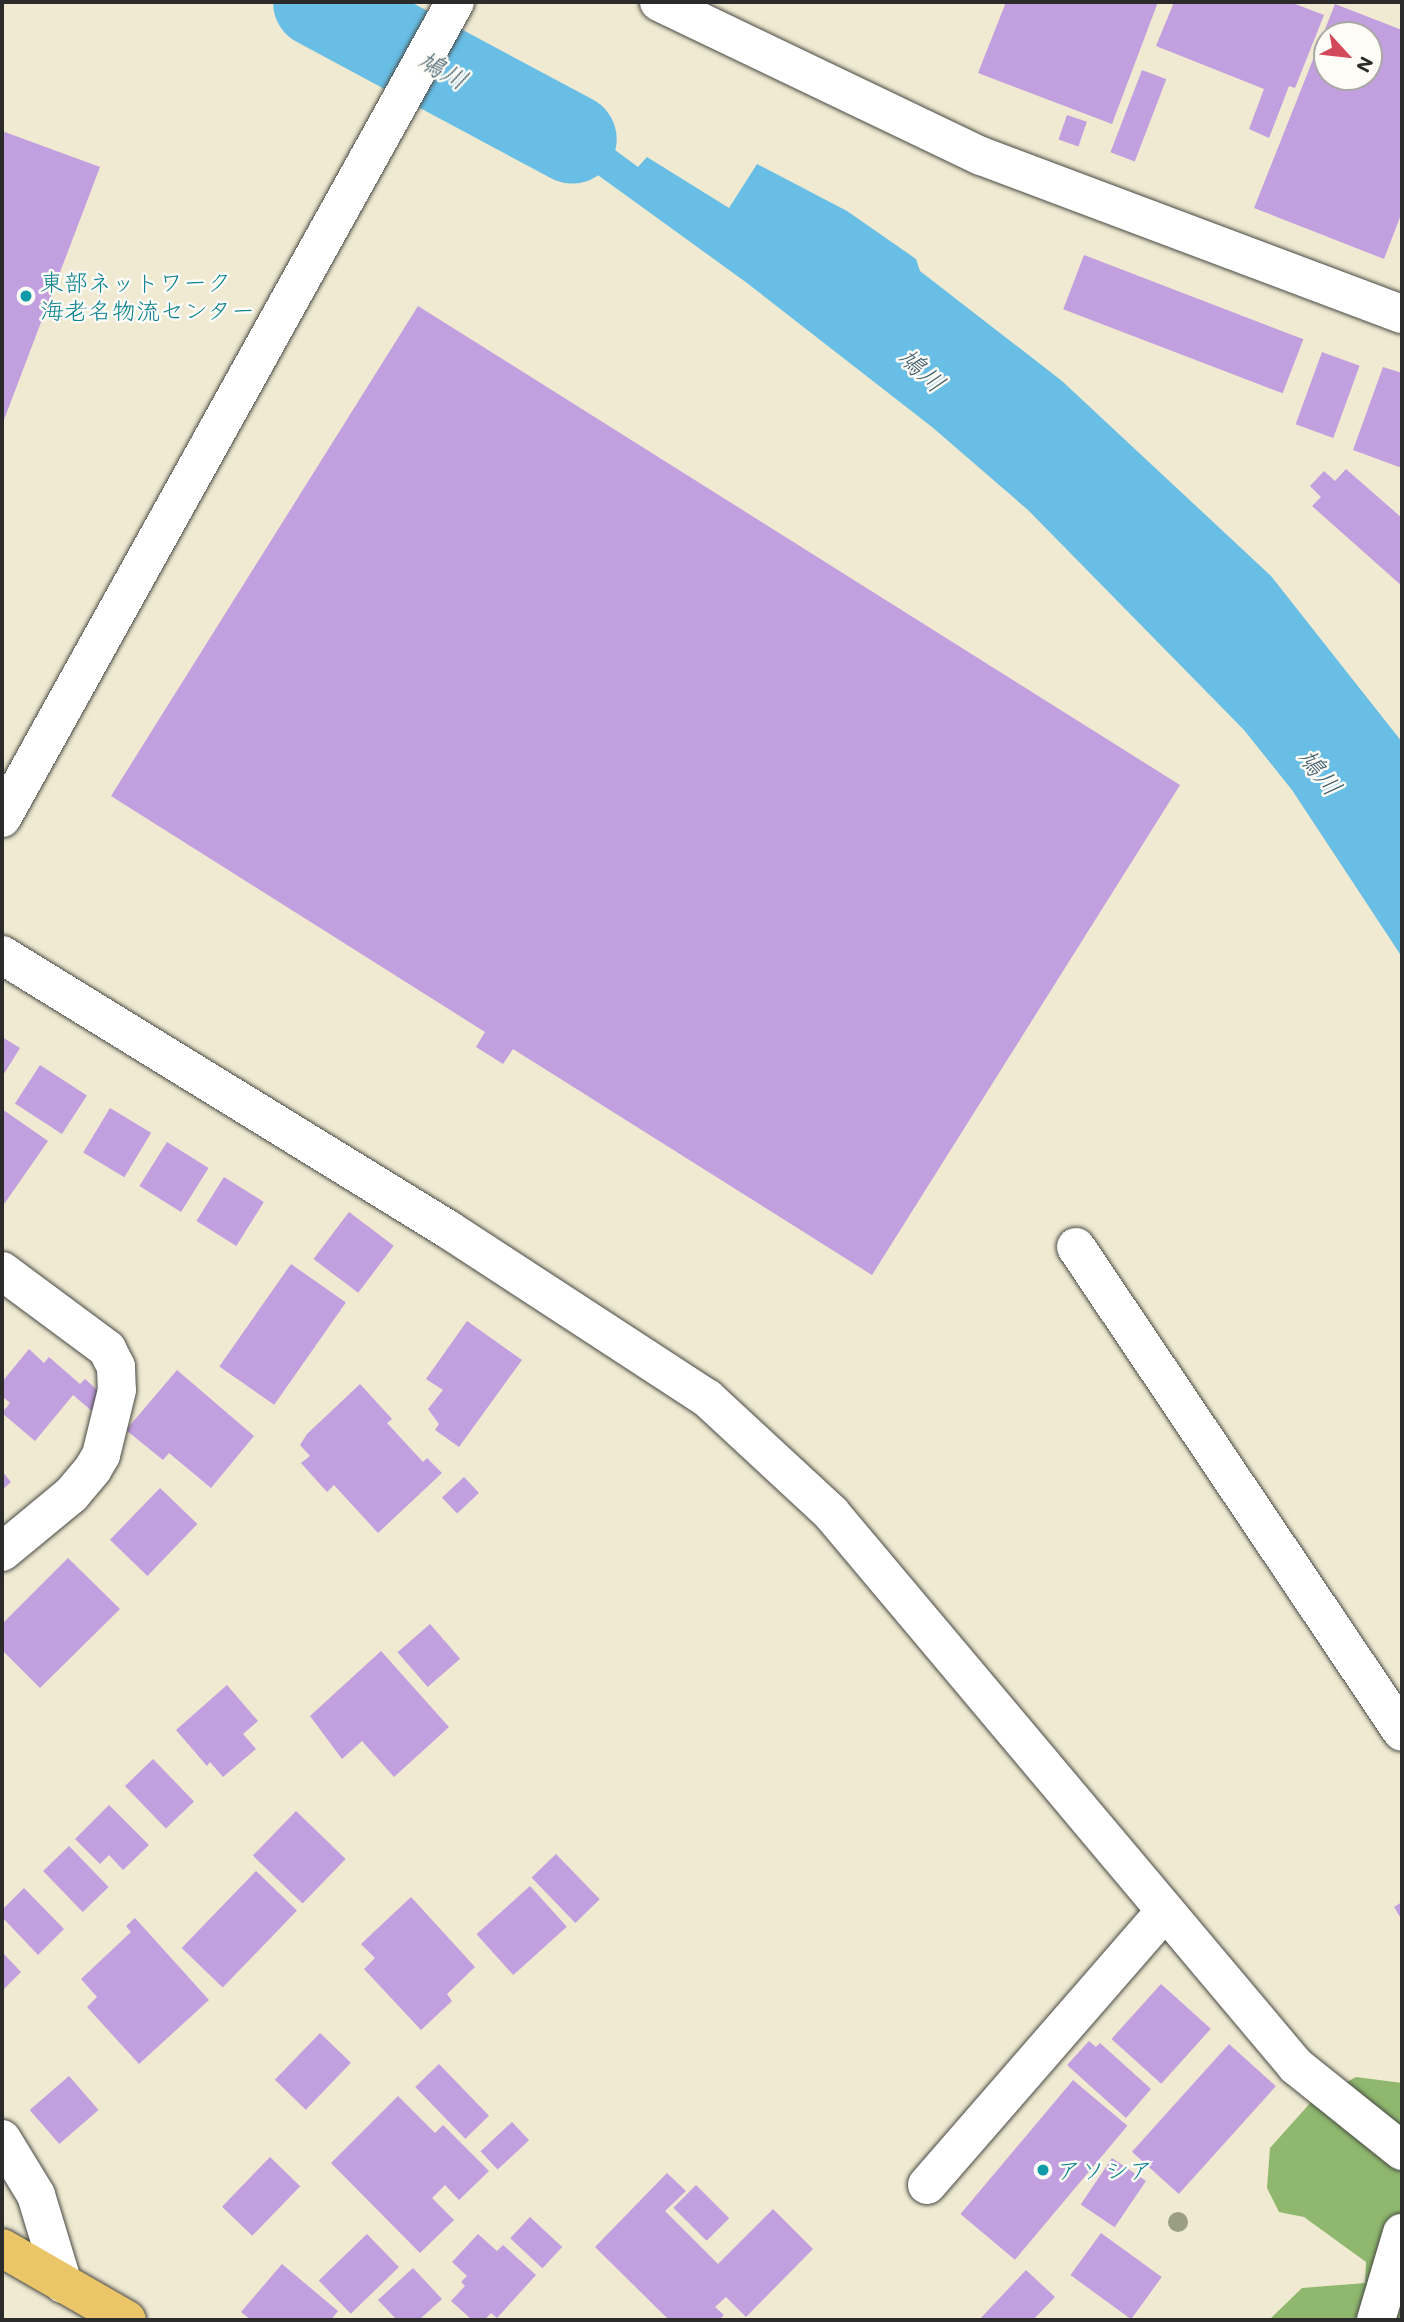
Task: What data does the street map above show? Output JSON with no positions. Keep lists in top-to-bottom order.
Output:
{
  "water": ["鳩川"],
  "places": ["東部ネットワーク 海老名物流センター", "アソシア"],
  "north": "bottom right"
}
